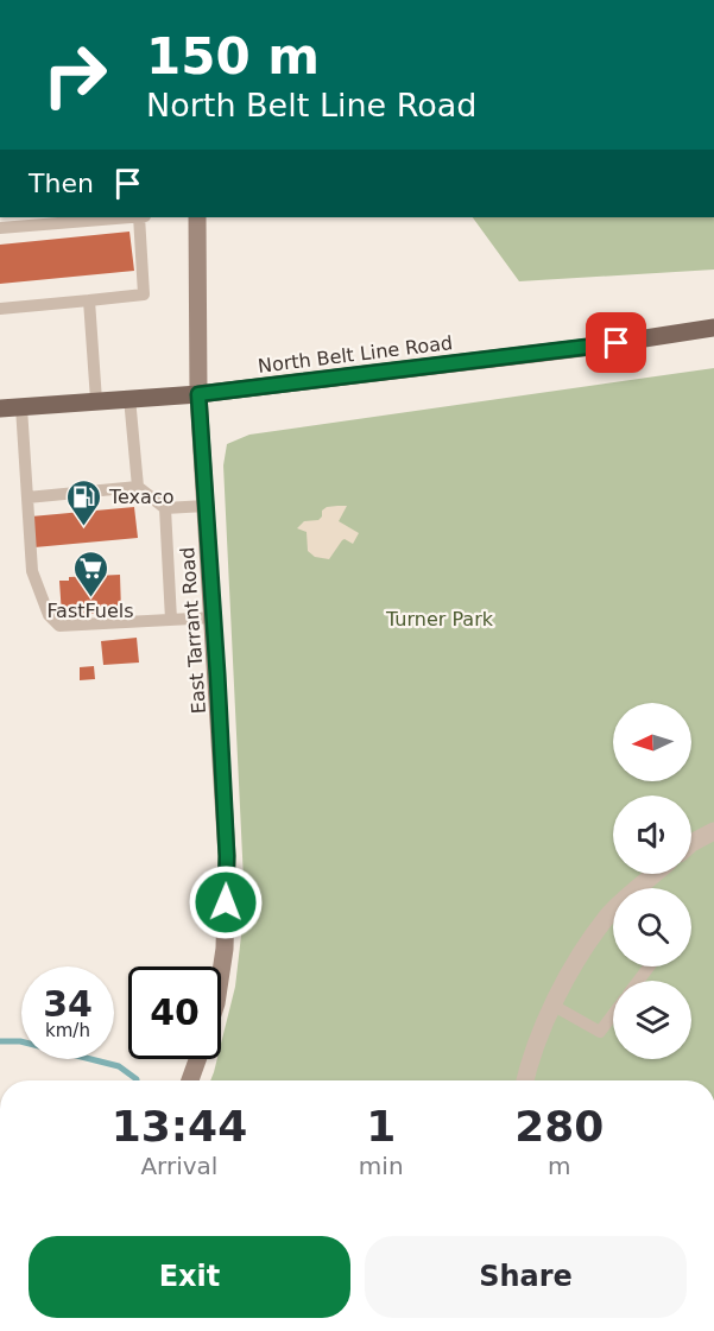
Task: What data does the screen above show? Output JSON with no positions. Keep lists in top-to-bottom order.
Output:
{
  "streets": {
    "main road": ["North Belt Line Road"],
    "street": ["East Tarrant Road"]
  },
  "crossings": [
    ["North Belt Line Road", "East Tarrant Road"]
  ],
  "parks": ["Turner Park"],
  "places": {
    "fuel station": ["Texaco"],
    "supermarket": ["FastFuels"]
  },
  "north": "left",
  "page": {
    "turn": ["150 m", "North Belt Line Road"],
    "then": "Then",
    "speed": "34 km/h",
    "limit": "40",
    "eta": [
      "13:44",
      "Arrival",
      "1",
      "min",
      "280",
      "m"
    ],
    "buttons": ["Exit", "Share"]
  }
}
